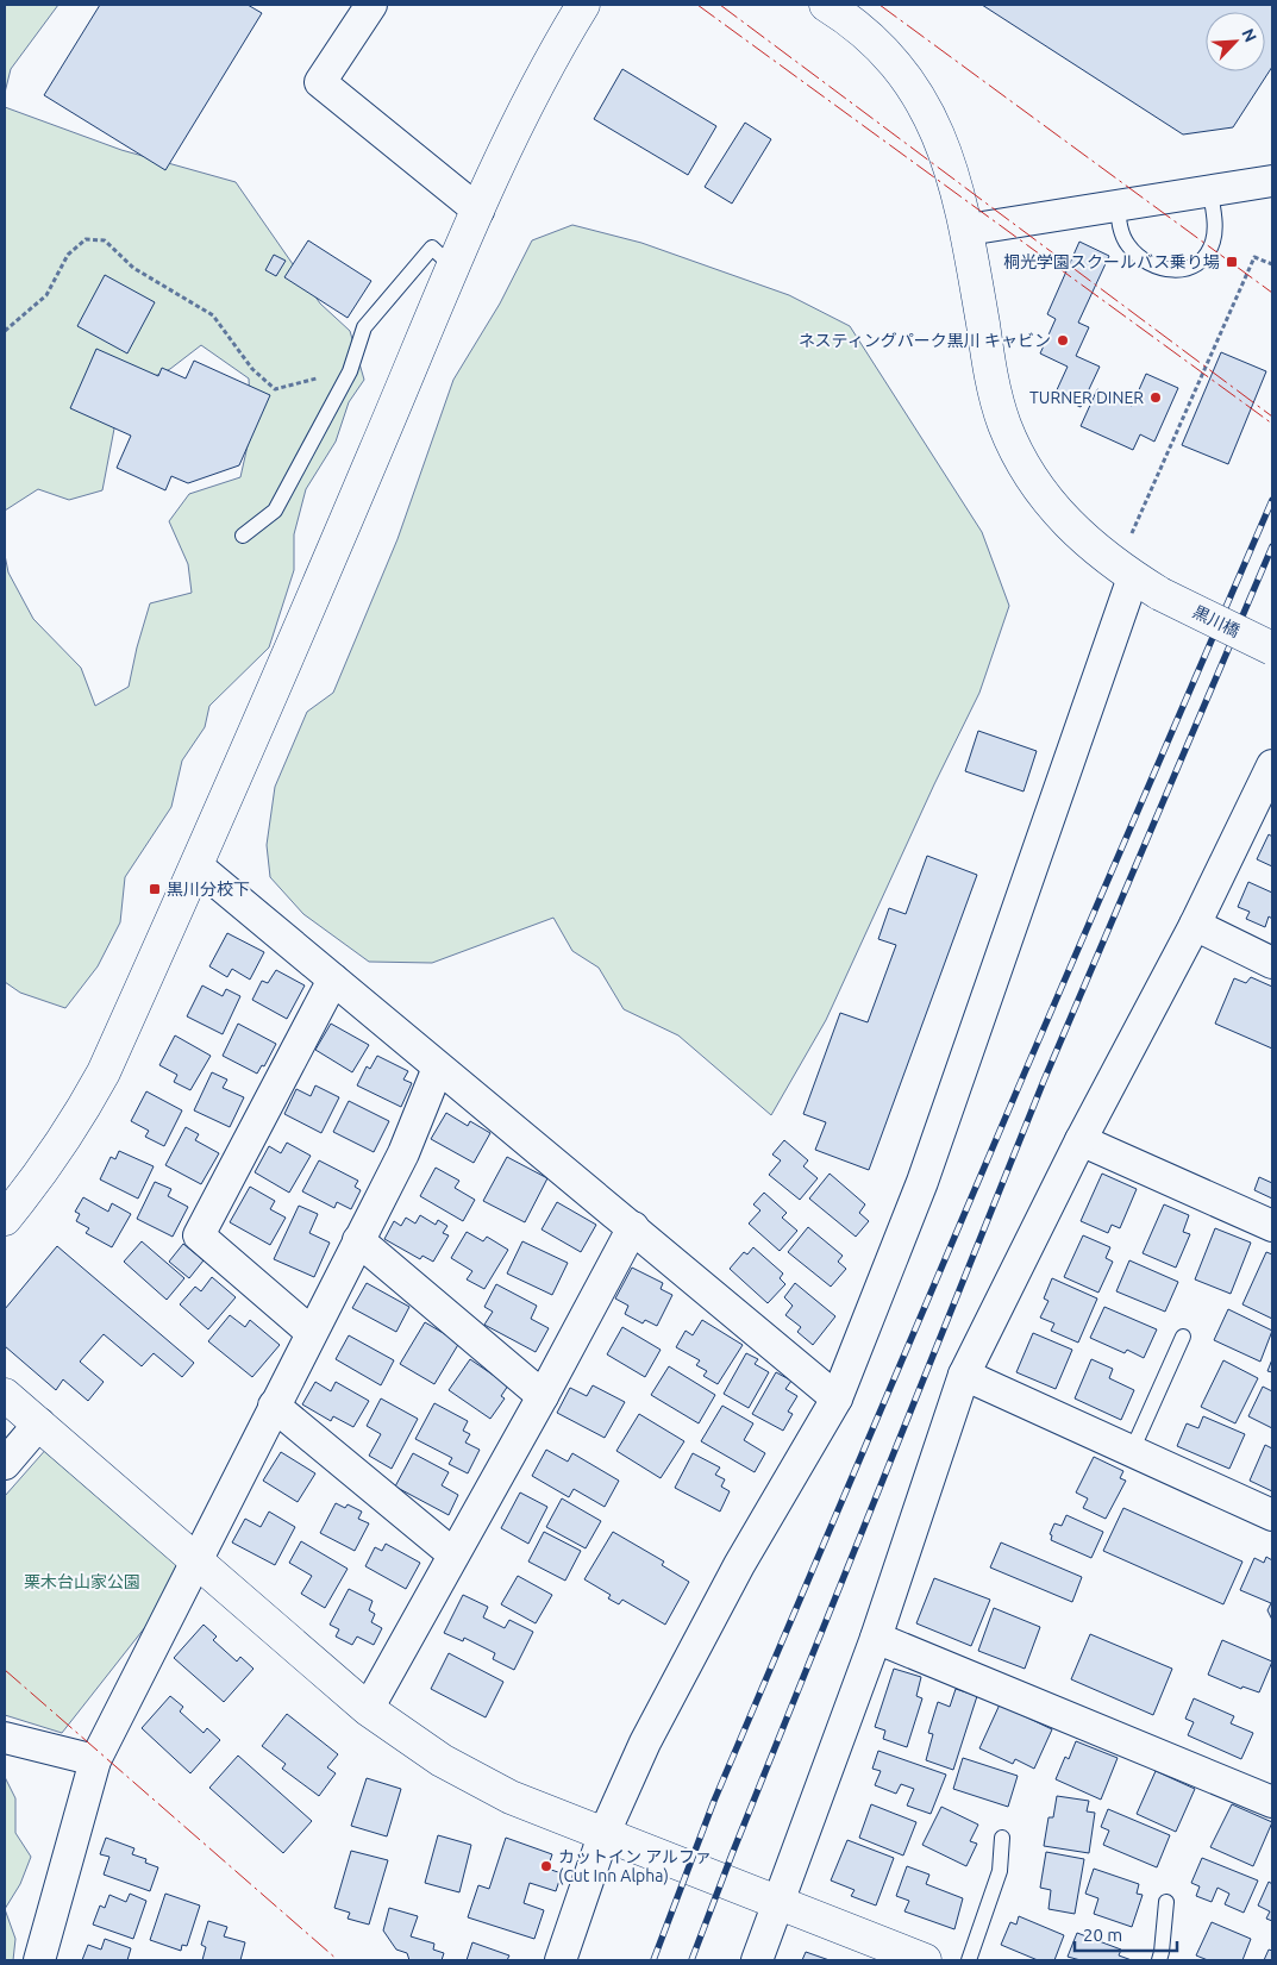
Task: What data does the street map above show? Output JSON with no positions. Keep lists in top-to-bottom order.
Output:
{
  "streets": {
    "street": ["黒川橋"]
  },
  "parks": ["栗木台山家公園"],
  "places": {
    "transit": ["桐光学園スクールバス乗り場", "黒川分校下"],
    "other": ["ネスティングパーク黒川 キャビン", "TURNER DINER", "カットイン アルファ (Cut Inn Alpha)"]
  },
  "scale_bar": "20 m",
  "north": "top right"
}
